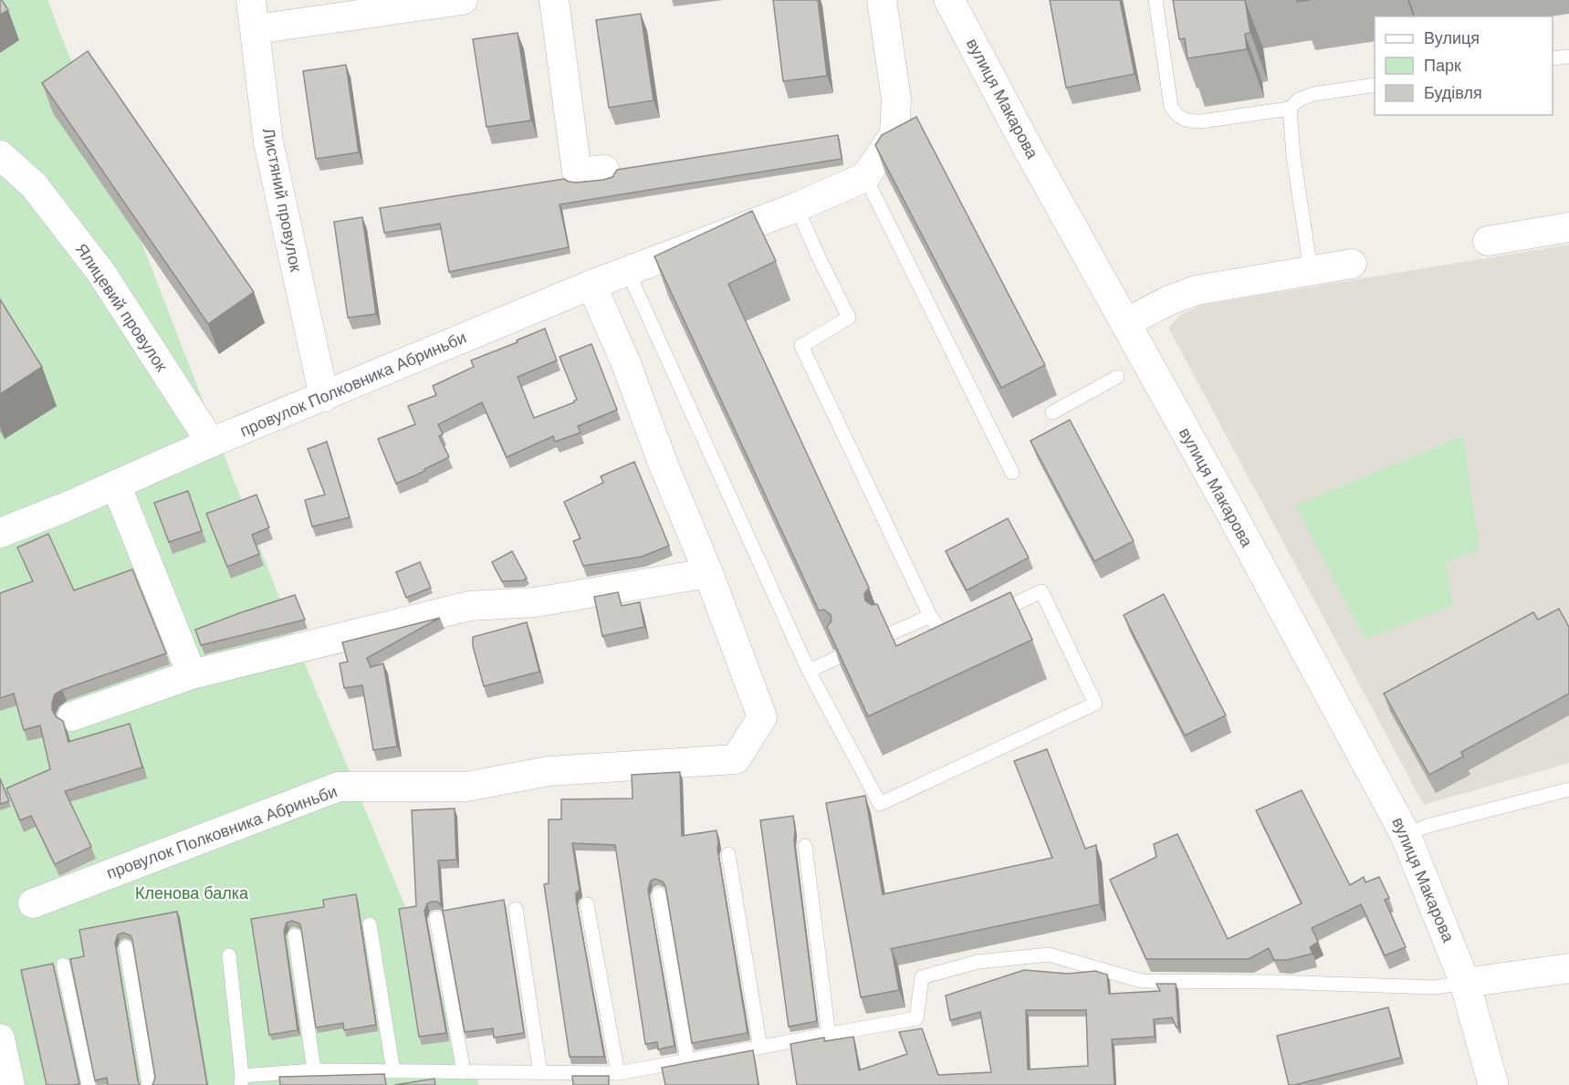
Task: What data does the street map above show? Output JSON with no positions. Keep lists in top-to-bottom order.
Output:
{
  "streets": {
    "street": [
      "вулиця Макарова",
      "Листяний провулок",
      "Ялицевий провулок",
      "провулок Полковника Абриньби"
    ]
  },
  "crossings": [
    ["Листяний провулок", "провулок Полковника Абриньби"],
    ["Ялицевий провулок", "провулок Полковника Абриньби"]
  ],
  "parks": ["Кленова балка"],
  "legend": ["Вулиця", "Парк", "Будівля"]
}
